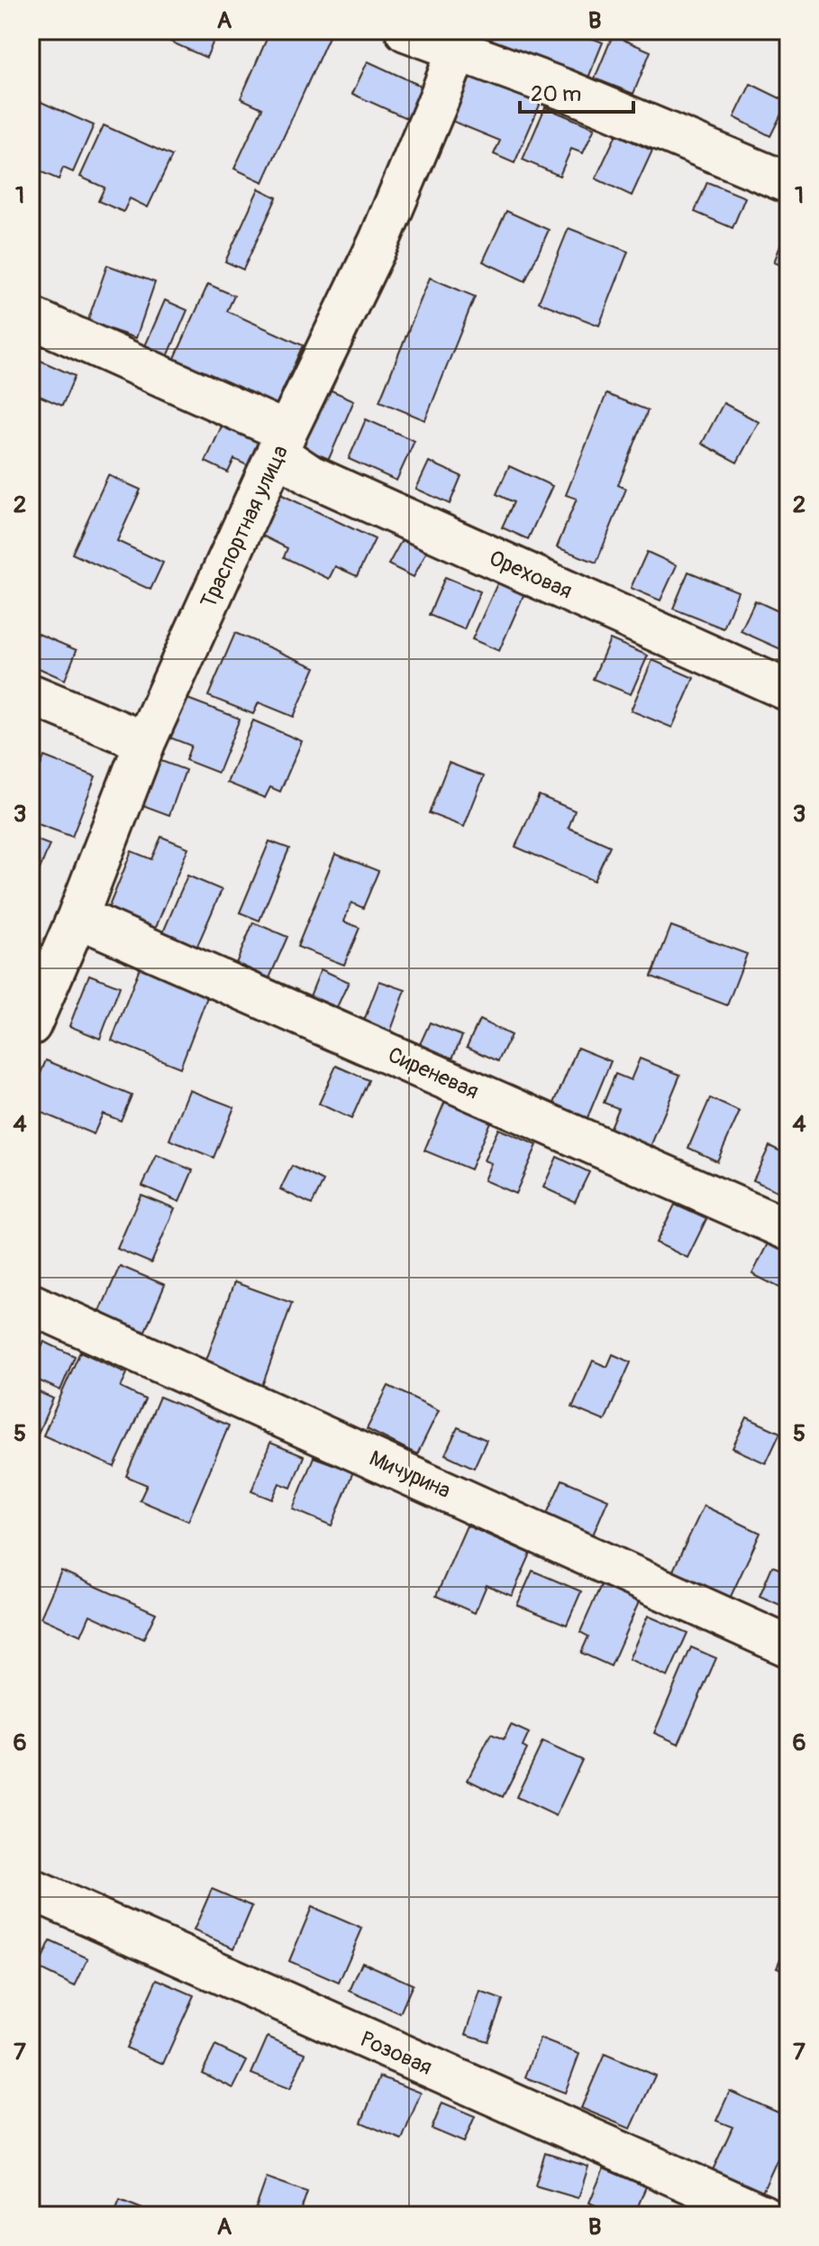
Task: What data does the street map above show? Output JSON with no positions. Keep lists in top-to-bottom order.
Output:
{
  "streets": {
    "street": [
      "Траспортная улица",
      "Ореховая",
      "Сиреневая",
      "Мичурина",
      "Розовая"
    ]
  },
  "crossings": [
    ["Траспортная улица", "Ореховая"],
    ["Траспортная улица", "Сиреневая"]
  ],
  "scale_bar": "20 m",
  "grid": {
    "columns": ["A", "B"],
    "rows": [
      "1",
      "2",
      "3",
      "4",
      "5",
      "6",
      "7"
    ]
  }
}
